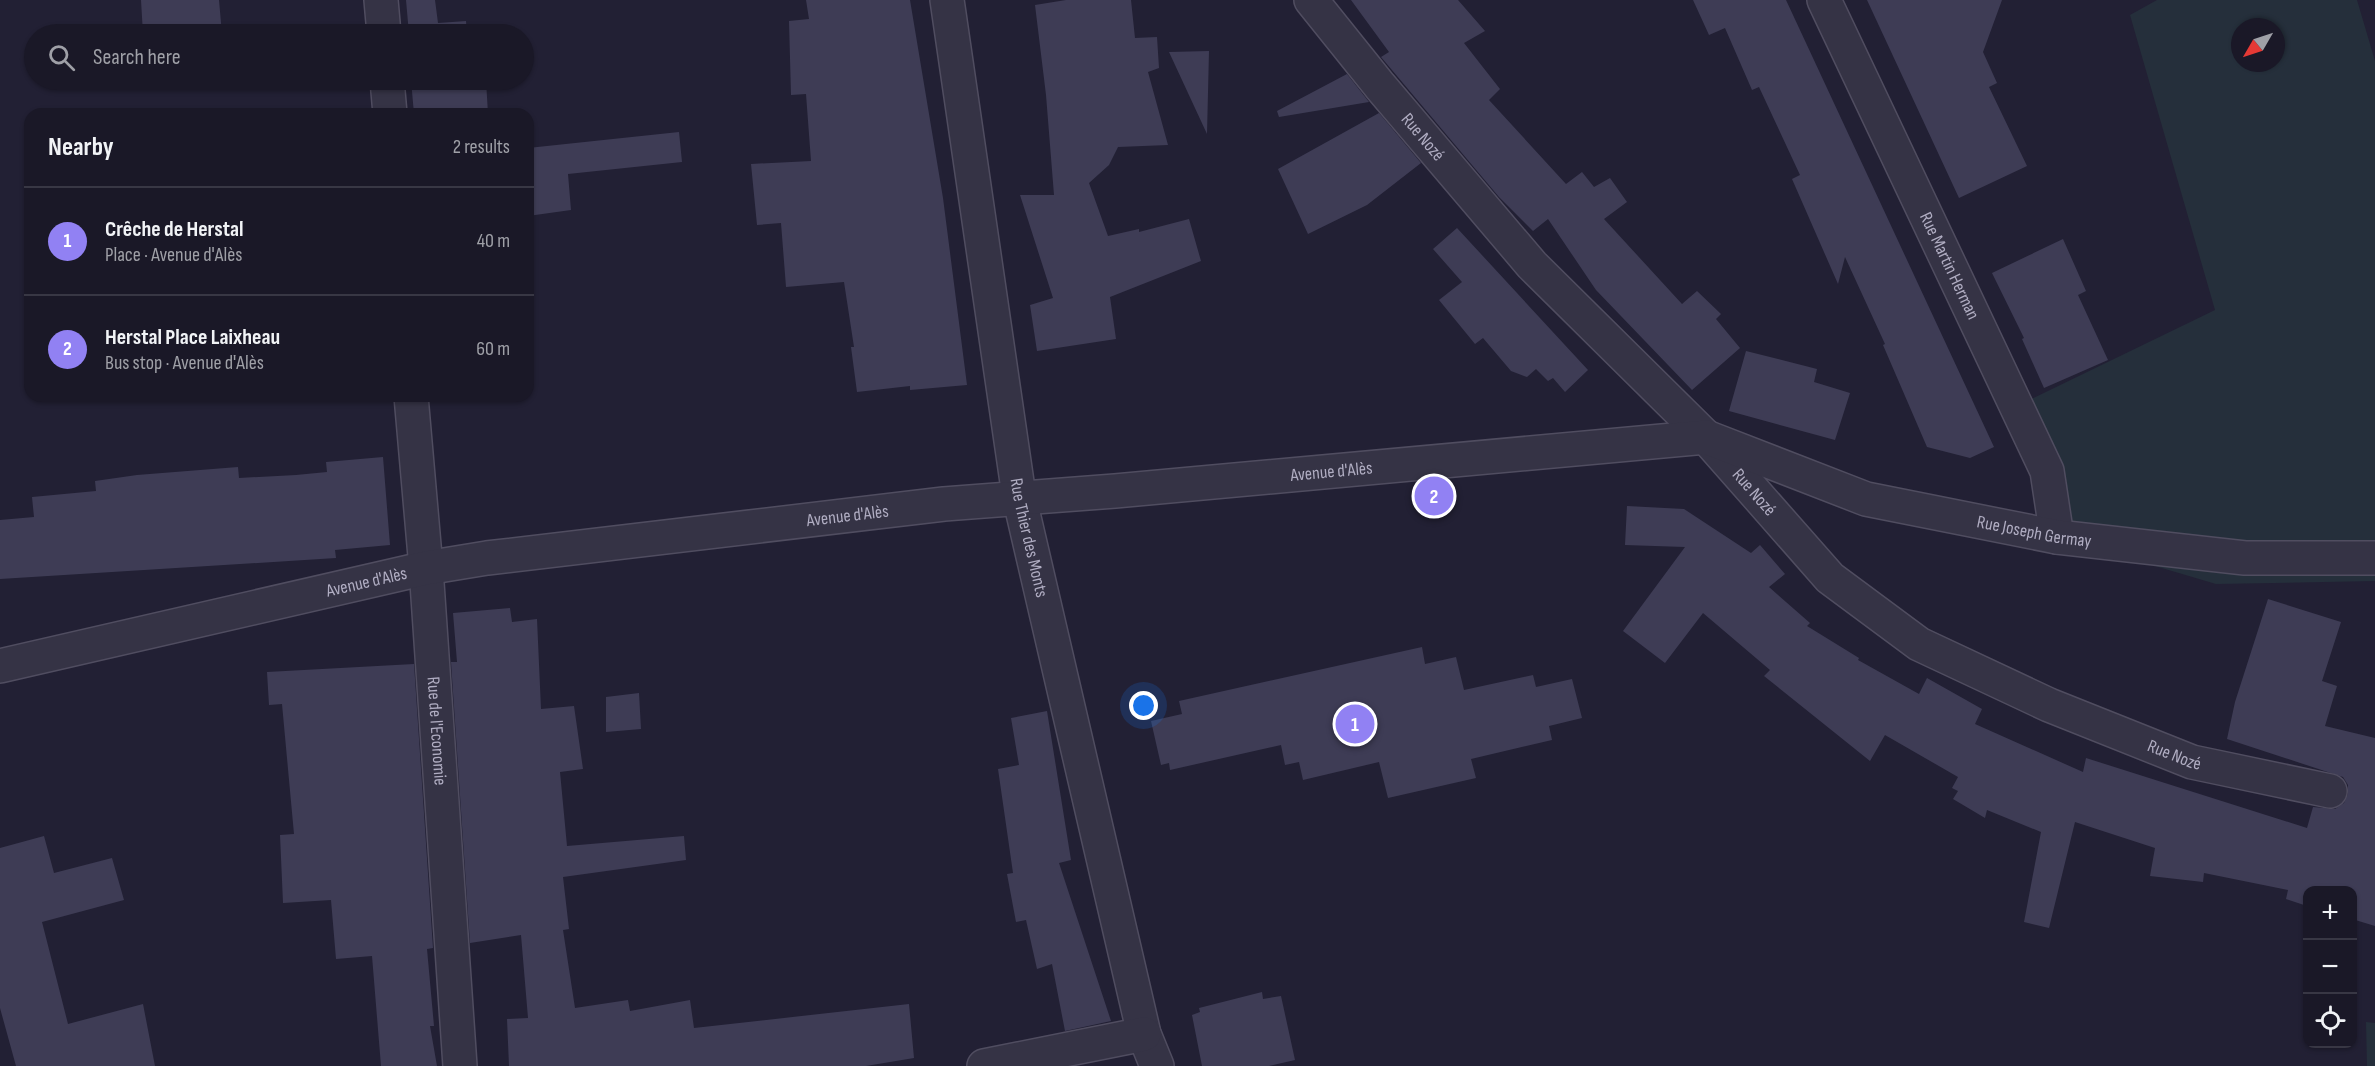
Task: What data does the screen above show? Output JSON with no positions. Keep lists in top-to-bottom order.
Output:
{
  "streets": {
    "street": [
      "Rue Nozé",
      "Rue Martin Herman",
      "Avenue d'Alès",
      "Rue Joseph Germay",
      "Rue Thier des Monts",
      "Rue de l'Economie"
    ]
  },
  "crossings": [
    ["Rue Nozé", "Avenue d'Alès"],
    ["Rue Nozé", "Rue Joseph Germay"],
    ["Rue Martin Herman", "Rue Joseph Germay"],
    ["Avenue d'Alès", "Rue Joseph Germay"],
    ["Avenue d'Alès", "Rue Thier des Monts"],
    ["Avenue d'Alès", "Rue de l'Economie"]
  ],
  "north": "bottom left",
  "page": {
    "search": "Search here",
    "heading": ["Nearby", "2 results"],
    "list": [
      {
        "mark": "1",
        "name": "Crêche de Herstal",
        "note": "Place · Avenue d'Alès",
        "value": "40 m"
      },
      {
        "mark": "2",
        "name": "Herstal Place Laixheau",
        "note": "Bus stop · Avenue d'Alès",
        "value": "60 m"
      }
    ],
    "pins": ["2", "1"],
    "map_buttons": ["+", "−"]
  }
}
